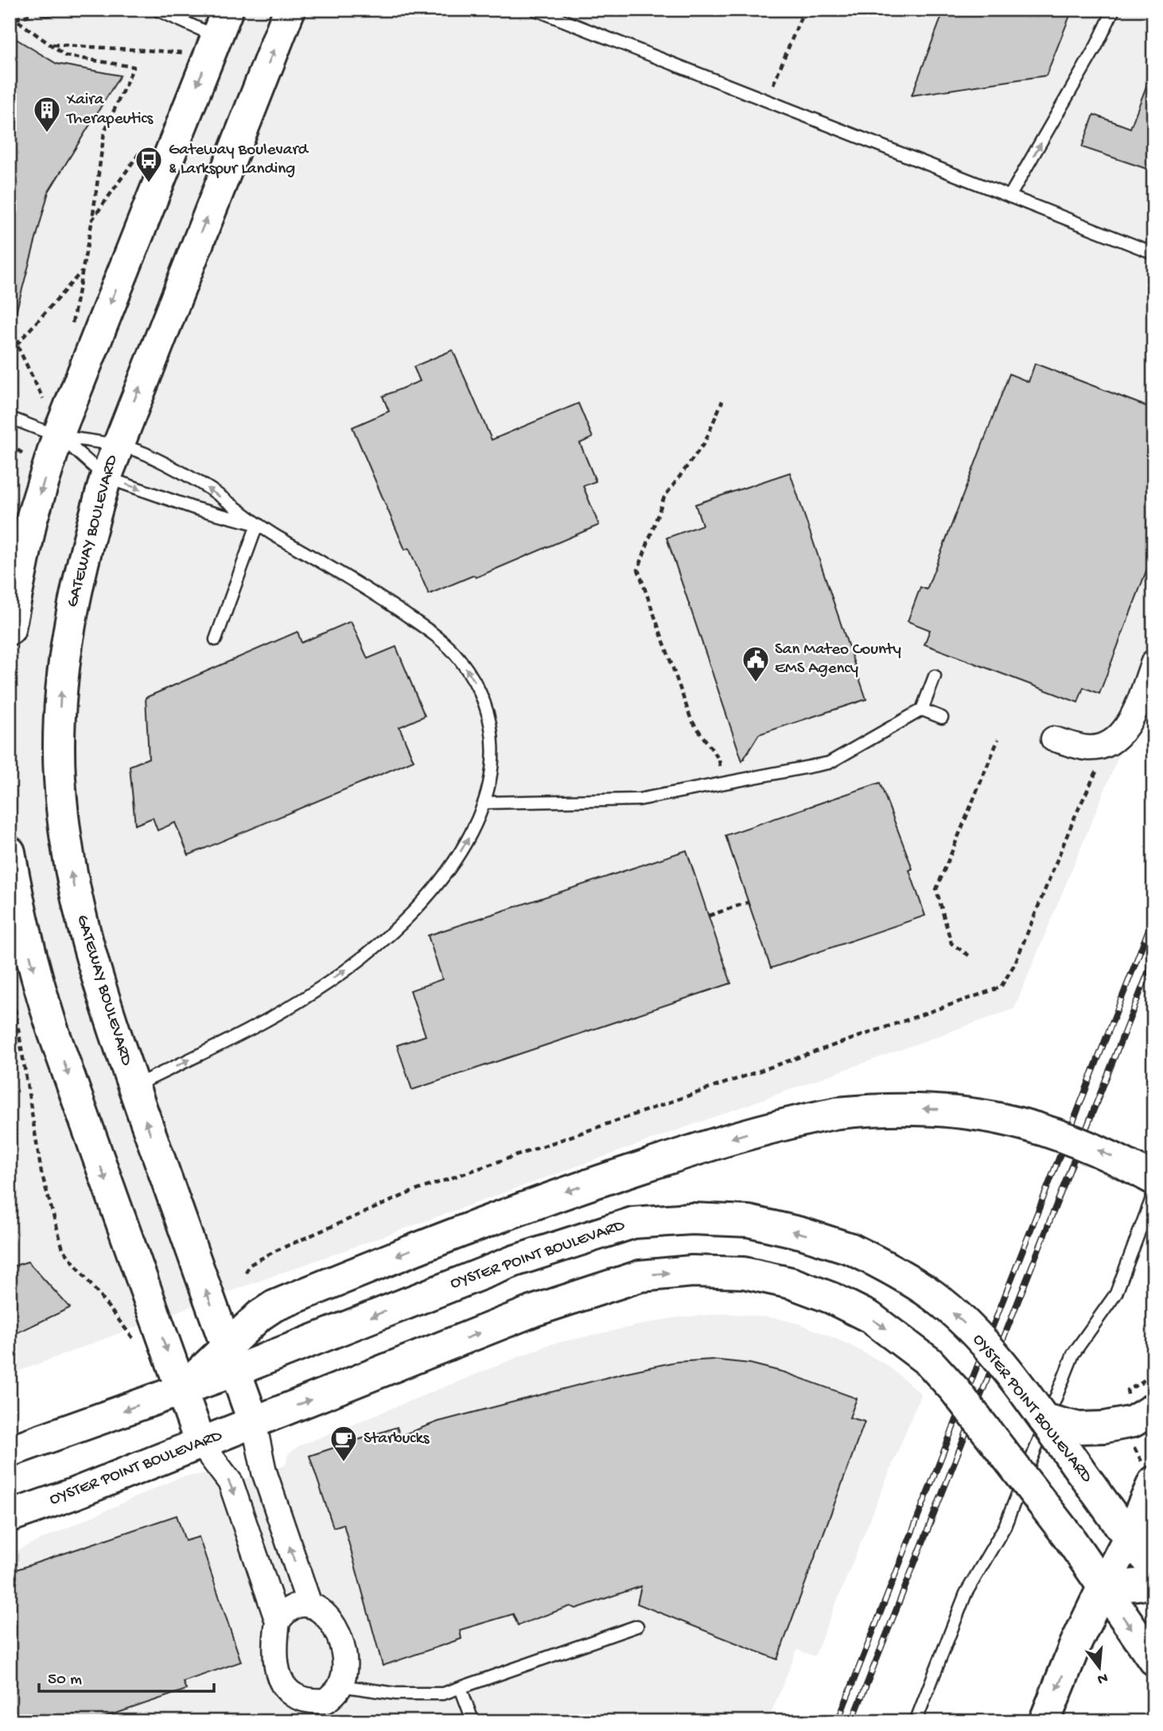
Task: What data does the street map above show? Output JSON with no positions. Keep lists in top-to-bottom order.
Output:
{
  "streets": {
    "main road": ["GATEWAY BOULEVARD", "OYSTER POINT BOULEVARD"]
  },
  "crossings": [
    ["GATEWAY BOULEVARD", "OYSTER POINT BOULEVARD"]
  ],
  "places": {
    "building": ["Xaira Therapeutics"],
    "bus stop": ["Gateway Boulevard & Larkspur Landing"],
    "public building": ["San Mateo County EMS Agency"],
    "cafe": ["Starbucks"]
  },
  "scale_bar": "50 m",
  "north": "bottom"
}
